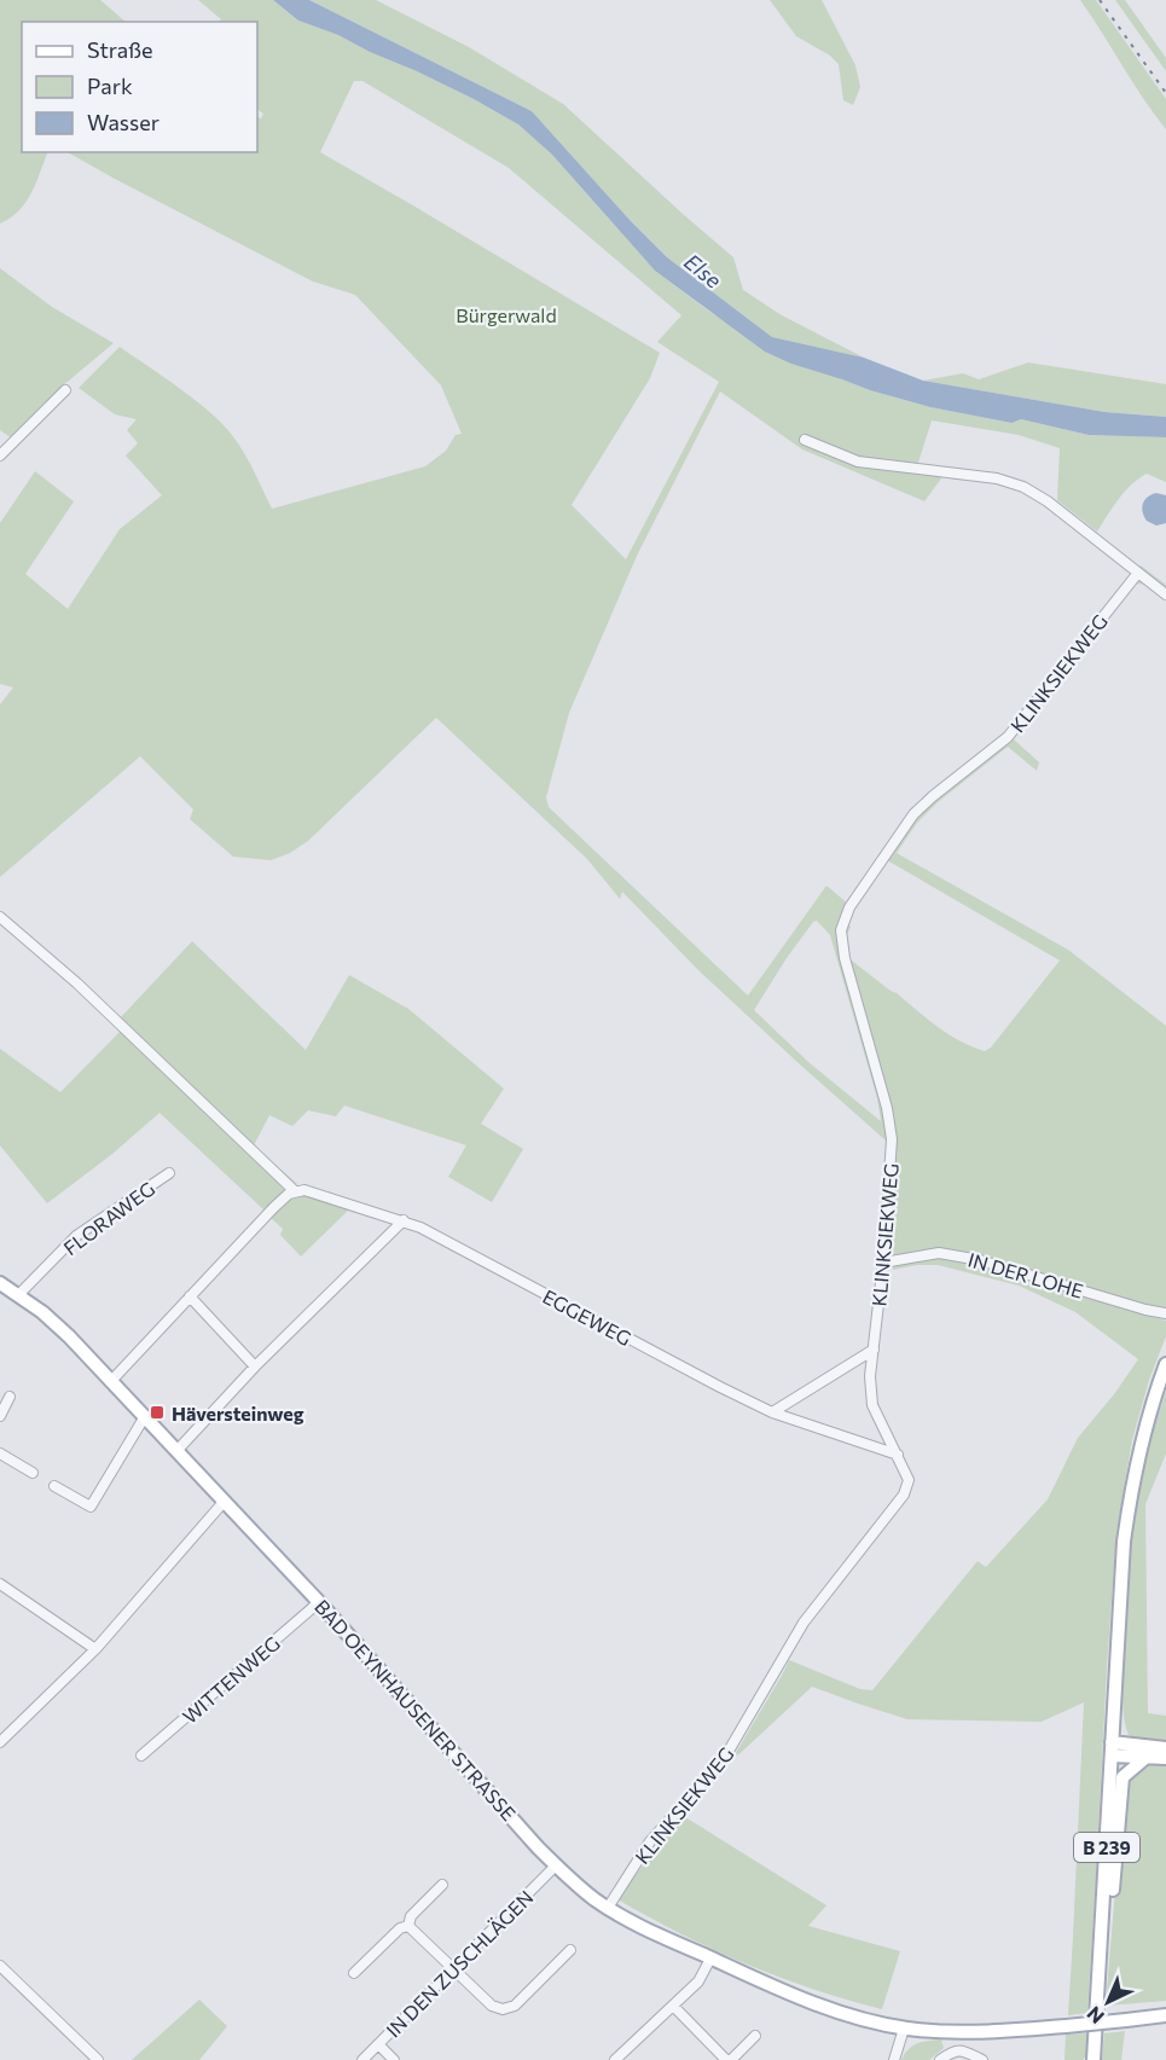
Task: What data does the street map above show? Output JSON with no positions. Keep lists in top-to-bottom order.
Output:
{
  "streets": {
    "main road": ["BAD OEYNHAUSENER STRASSE", "B 239"],
    "street": [
      "KLINKSIEKWEG",
      "FLORAWEG",
      "IN DER LOHE",
      "EGGEWEG",
      "WITTENWEG",
      "IN DEN ZUSCHLÄGEN"
    ]
  },
  "crossings": [
    ["KLINKSIEKWEG", "IN DER LOHE"],
    ["KLINKSIEKWEG", "EGGEWEG"],
    ["KLINKSIEKWEG", "BAD OEYNHAUSENER STRASSE"],
    ["FLORAWEG", "BAD OEYNHAUSENER STRASSE"],
    ["WITTENWEG", "BAD OEYNHAUSENER STRASSE"],
    ["BAD OEYNHAUSENER STRASSE", "IN DEN ZUSCHLÄGEN"]
  ],
  "water": ["Else"],
  "parks": ["Bürgerwald"],
  "places": {
    "transit": ["Häversteinweg"]
  },
  "legend": ["Straße", "Park", "Wasser"],
  "north": "bottom left"
}
